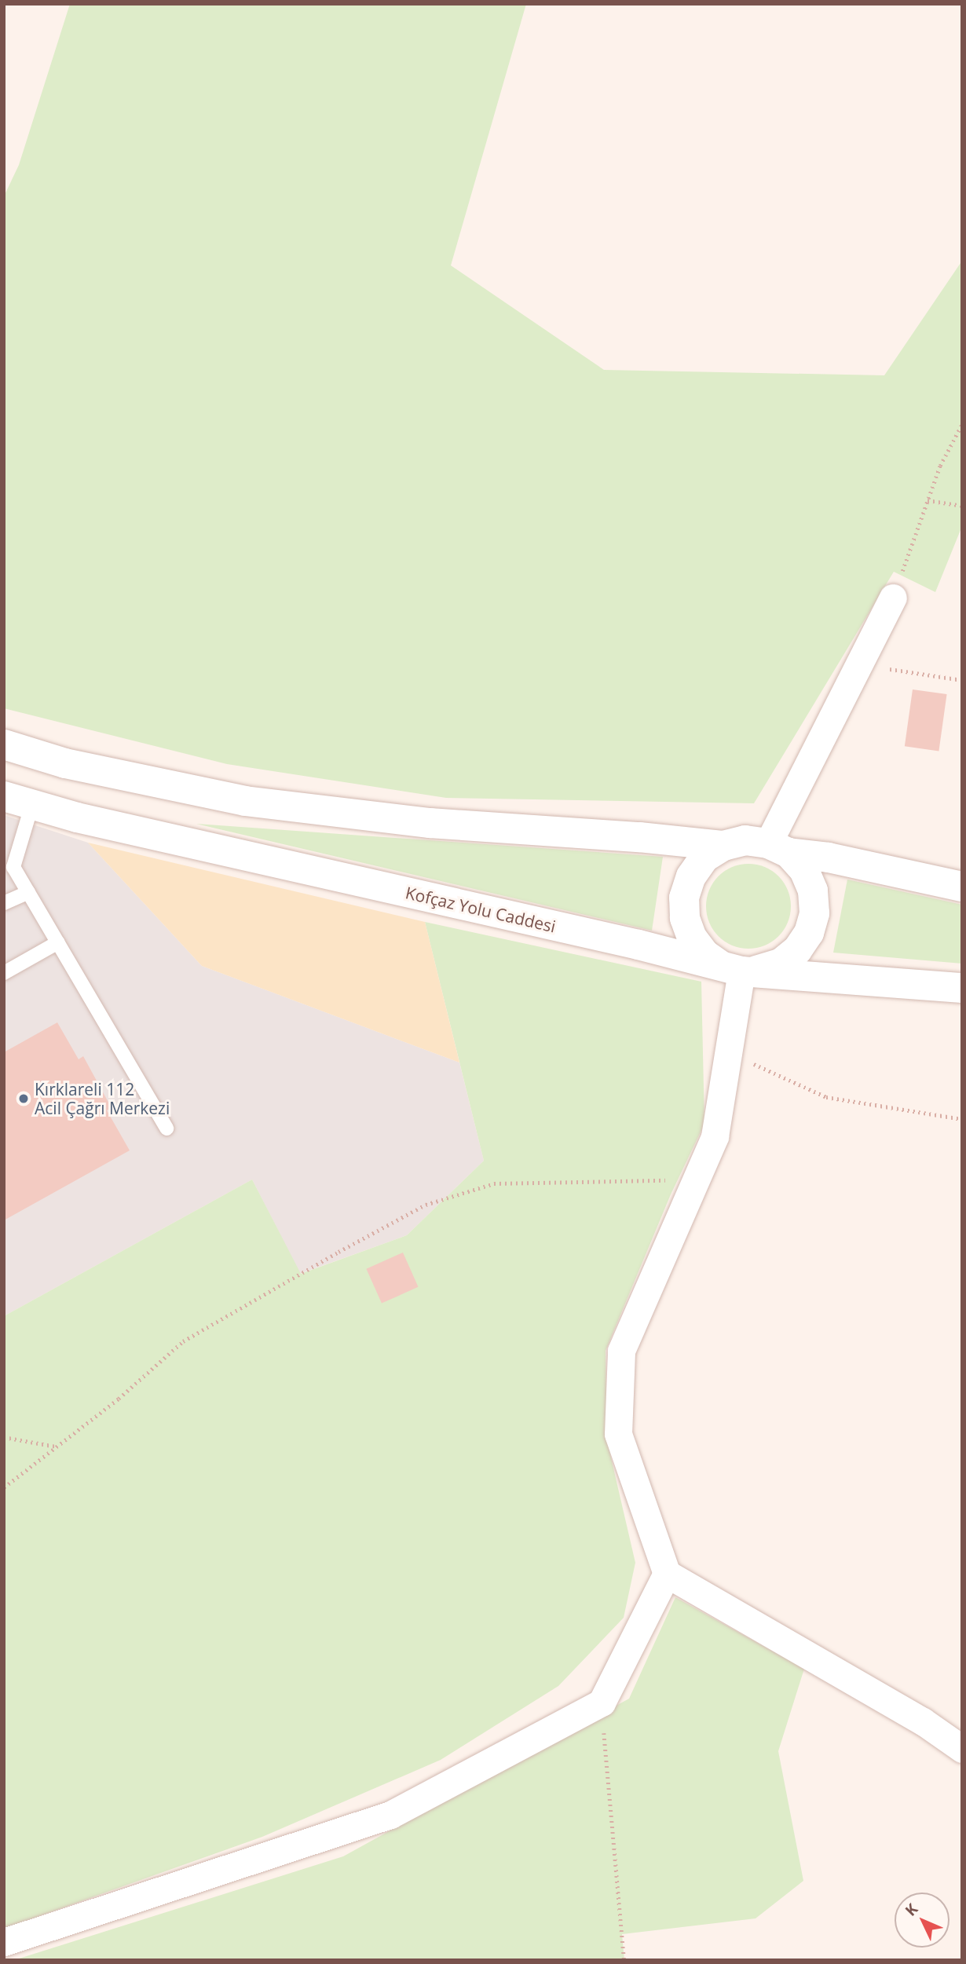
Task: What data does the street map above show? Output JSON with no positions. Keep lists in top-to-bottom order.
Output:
{
  "streets": {
    "main road": ["Kofçaz Yolu Caddesi"]
  },
  "places": ["Kırklareli 112 Acil Çağrı Merkezi"],
  "north": "top left"
}
